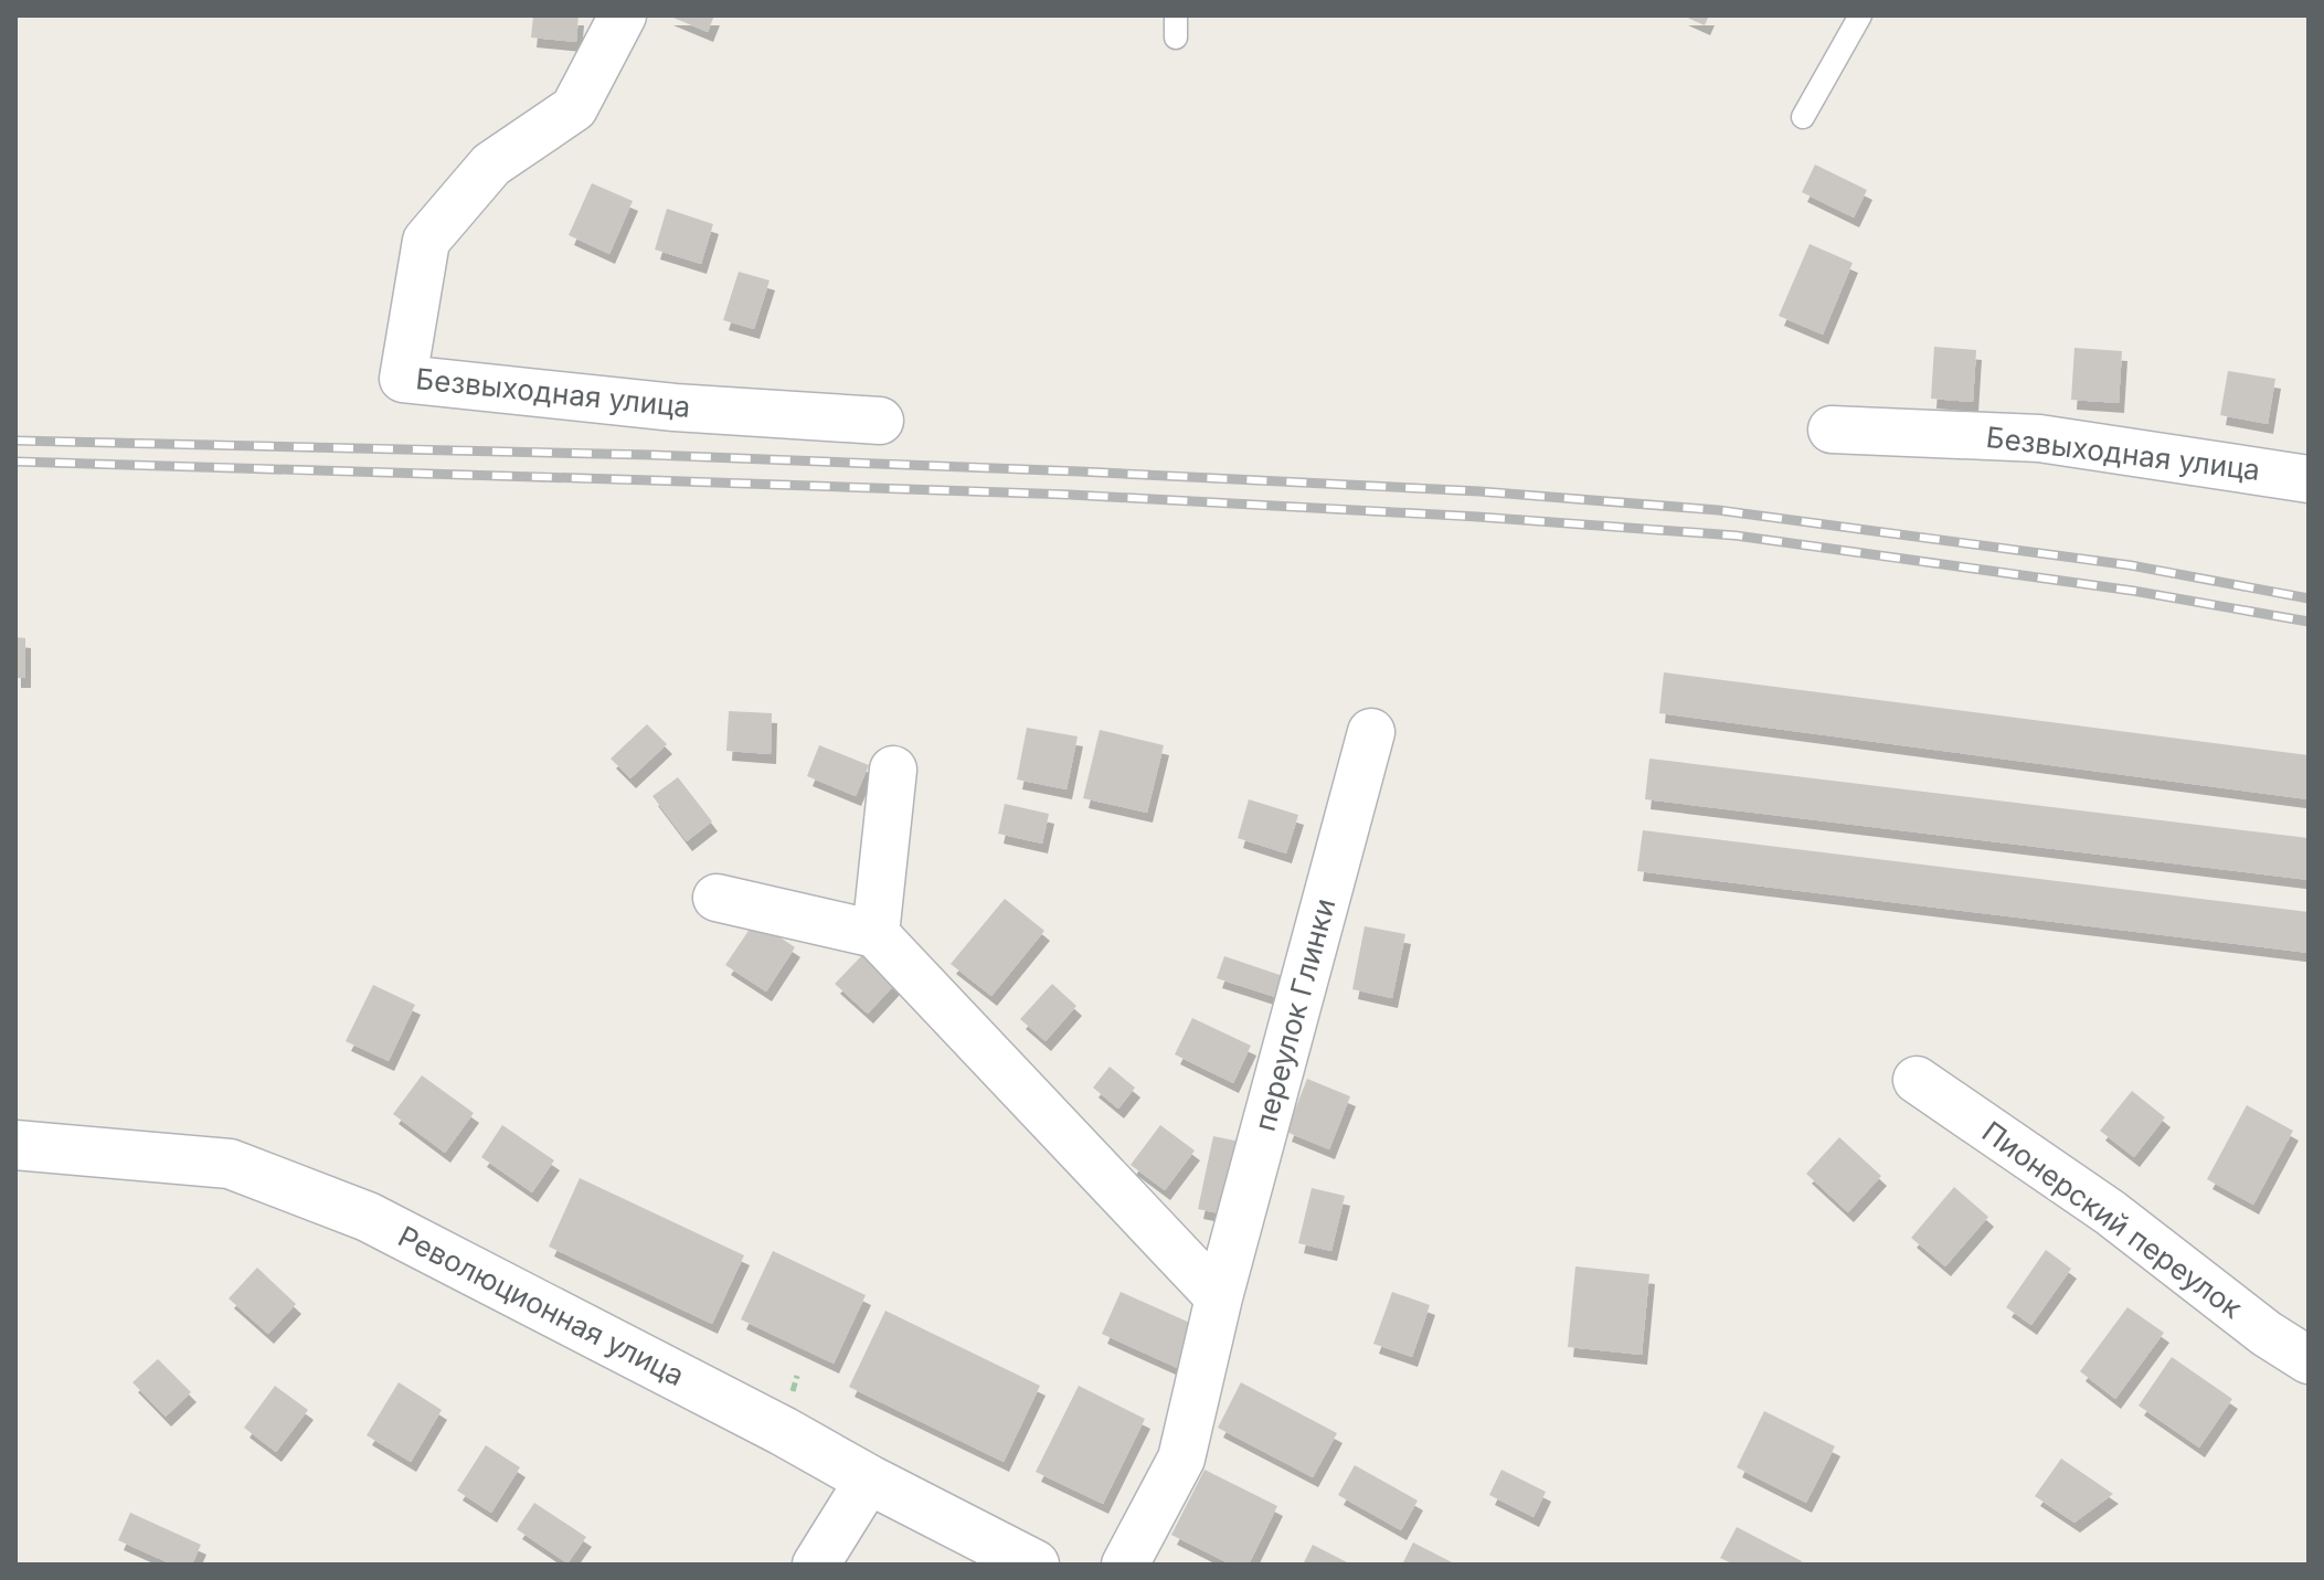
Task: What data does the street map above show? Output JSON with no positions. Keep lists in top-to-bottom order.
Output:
{
  "streets": {
    "street": [
      "Безвыходная улица",
      "переулок Глинки",
      "Пионерский переулок",
      "Революционная улица"
    ]
  }
}
